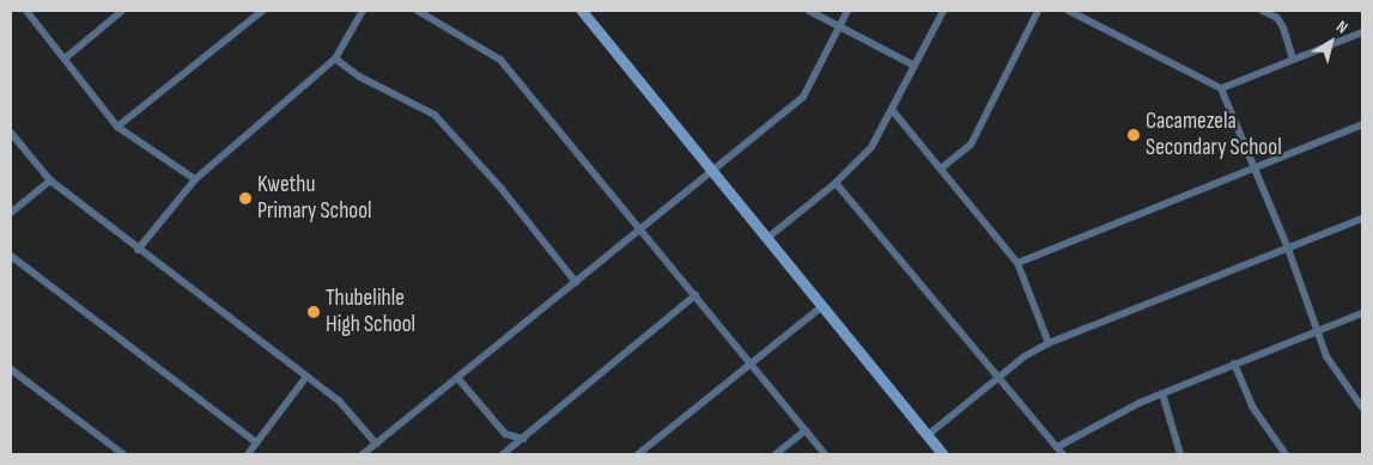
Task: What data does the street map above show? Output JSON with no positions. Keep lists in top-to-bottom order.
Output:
{
  "places": ["Cacamezela Secondary School", "Kwethu Primary School", "Thubelihle High School"],
  "north": "top right"
}
